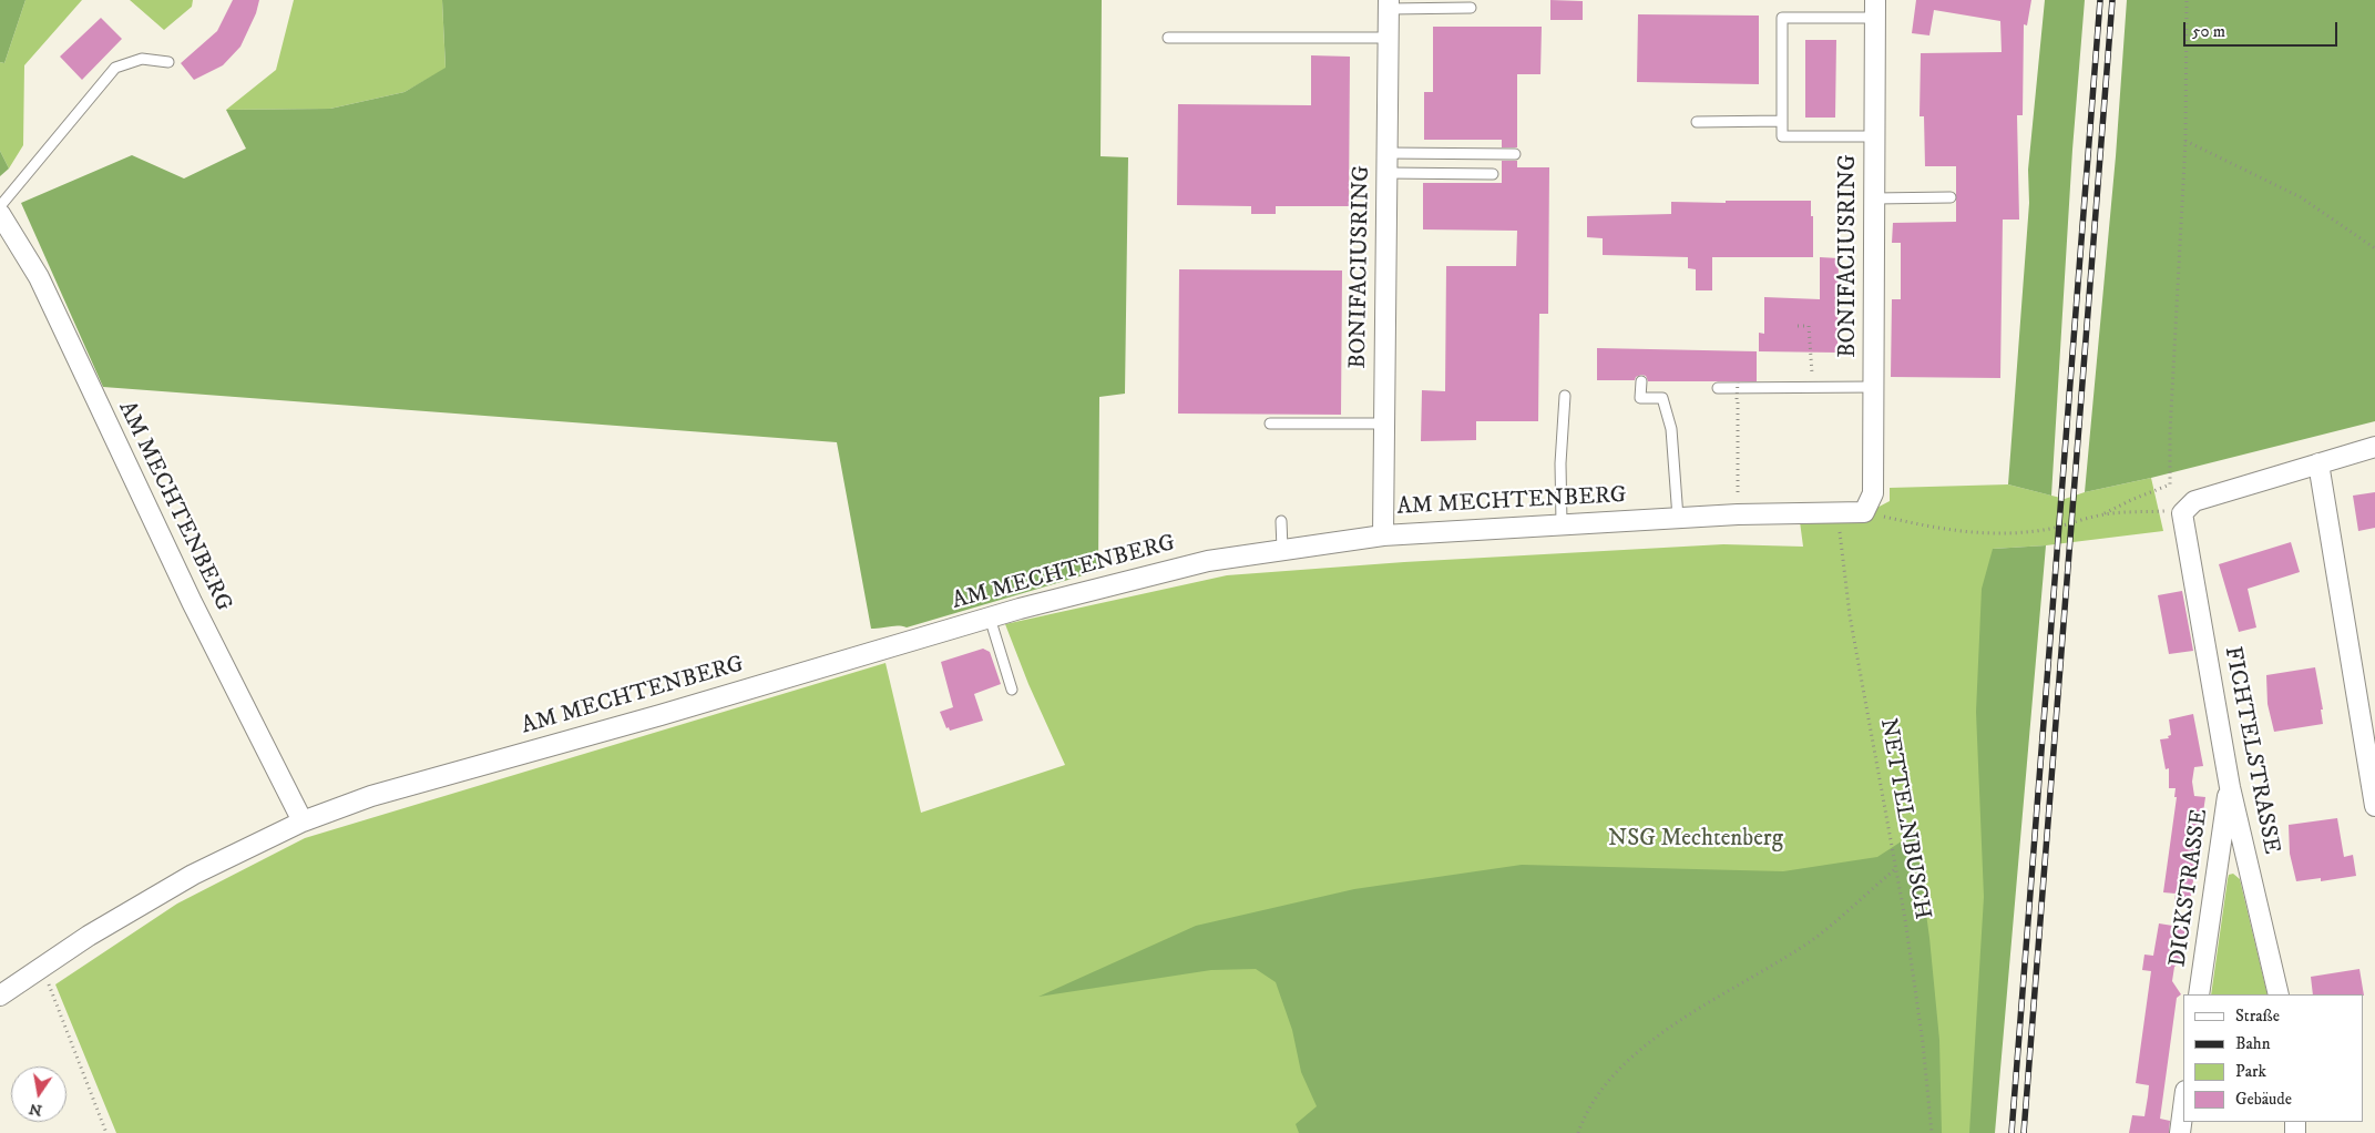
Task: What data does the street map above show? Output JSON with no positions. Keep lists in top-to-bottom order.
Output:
{
  "streets": {
    "street": [
      "BONIFACIUSRING",
      "AM MECHTENBERG",
      "FICHTELSTRASSE",
      "DICKSTRASSE"
    ],
    "path": ["NETTELNBUSCH"]
  },
  "crossings": [
    ["BONIFACIUSRING", "AM MECHTENBERG"],
    ["AM MECHTENBERG", "NETTELNBUSCH"],
    ["FICHTELSTRASSE", "DICKSTRASSE"]
  ],
  "parks": ["NSG Mechtenberg"],
  "legend": [
    "Straße",
    "Bahn",
    "Park",
    "Gebäude"
  ],
  "scale_bar": "50 m",
  "north": "bottom"
}
